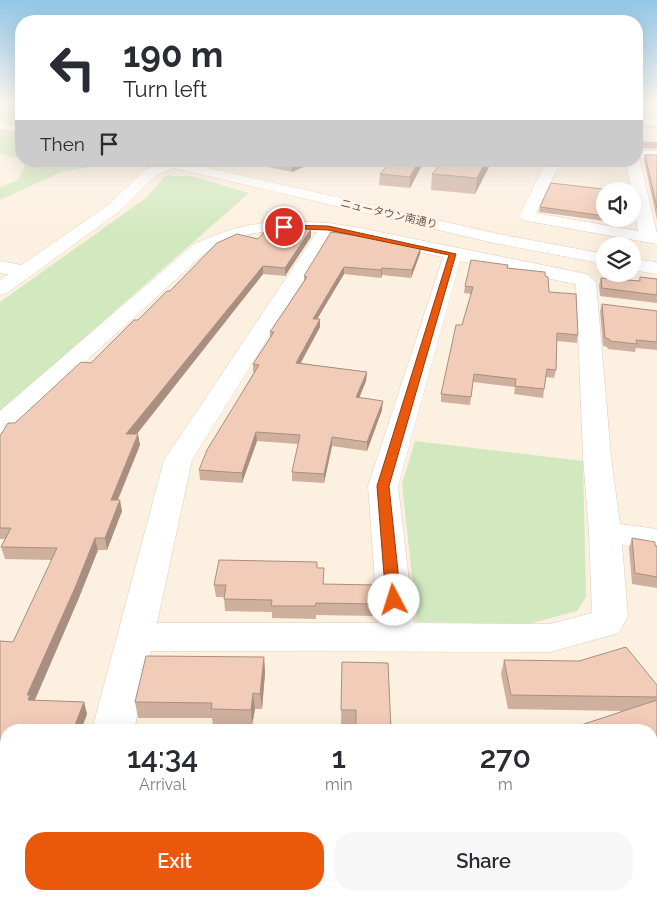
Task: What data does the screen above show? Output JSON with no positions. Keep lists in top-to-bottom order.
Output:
{
  "streets": {
    "street": ["ニュータウン南通り"]
  },
  "page": {
    "turn": ["190 m", "Turn left"],
    "then": "Then",
    "eta": [
      "14:34",
      "Arrival",
      "1",
      "min",
      "270",
      "m"
    ],
    "buttons": ["Exit", "Share"]
  }
}
